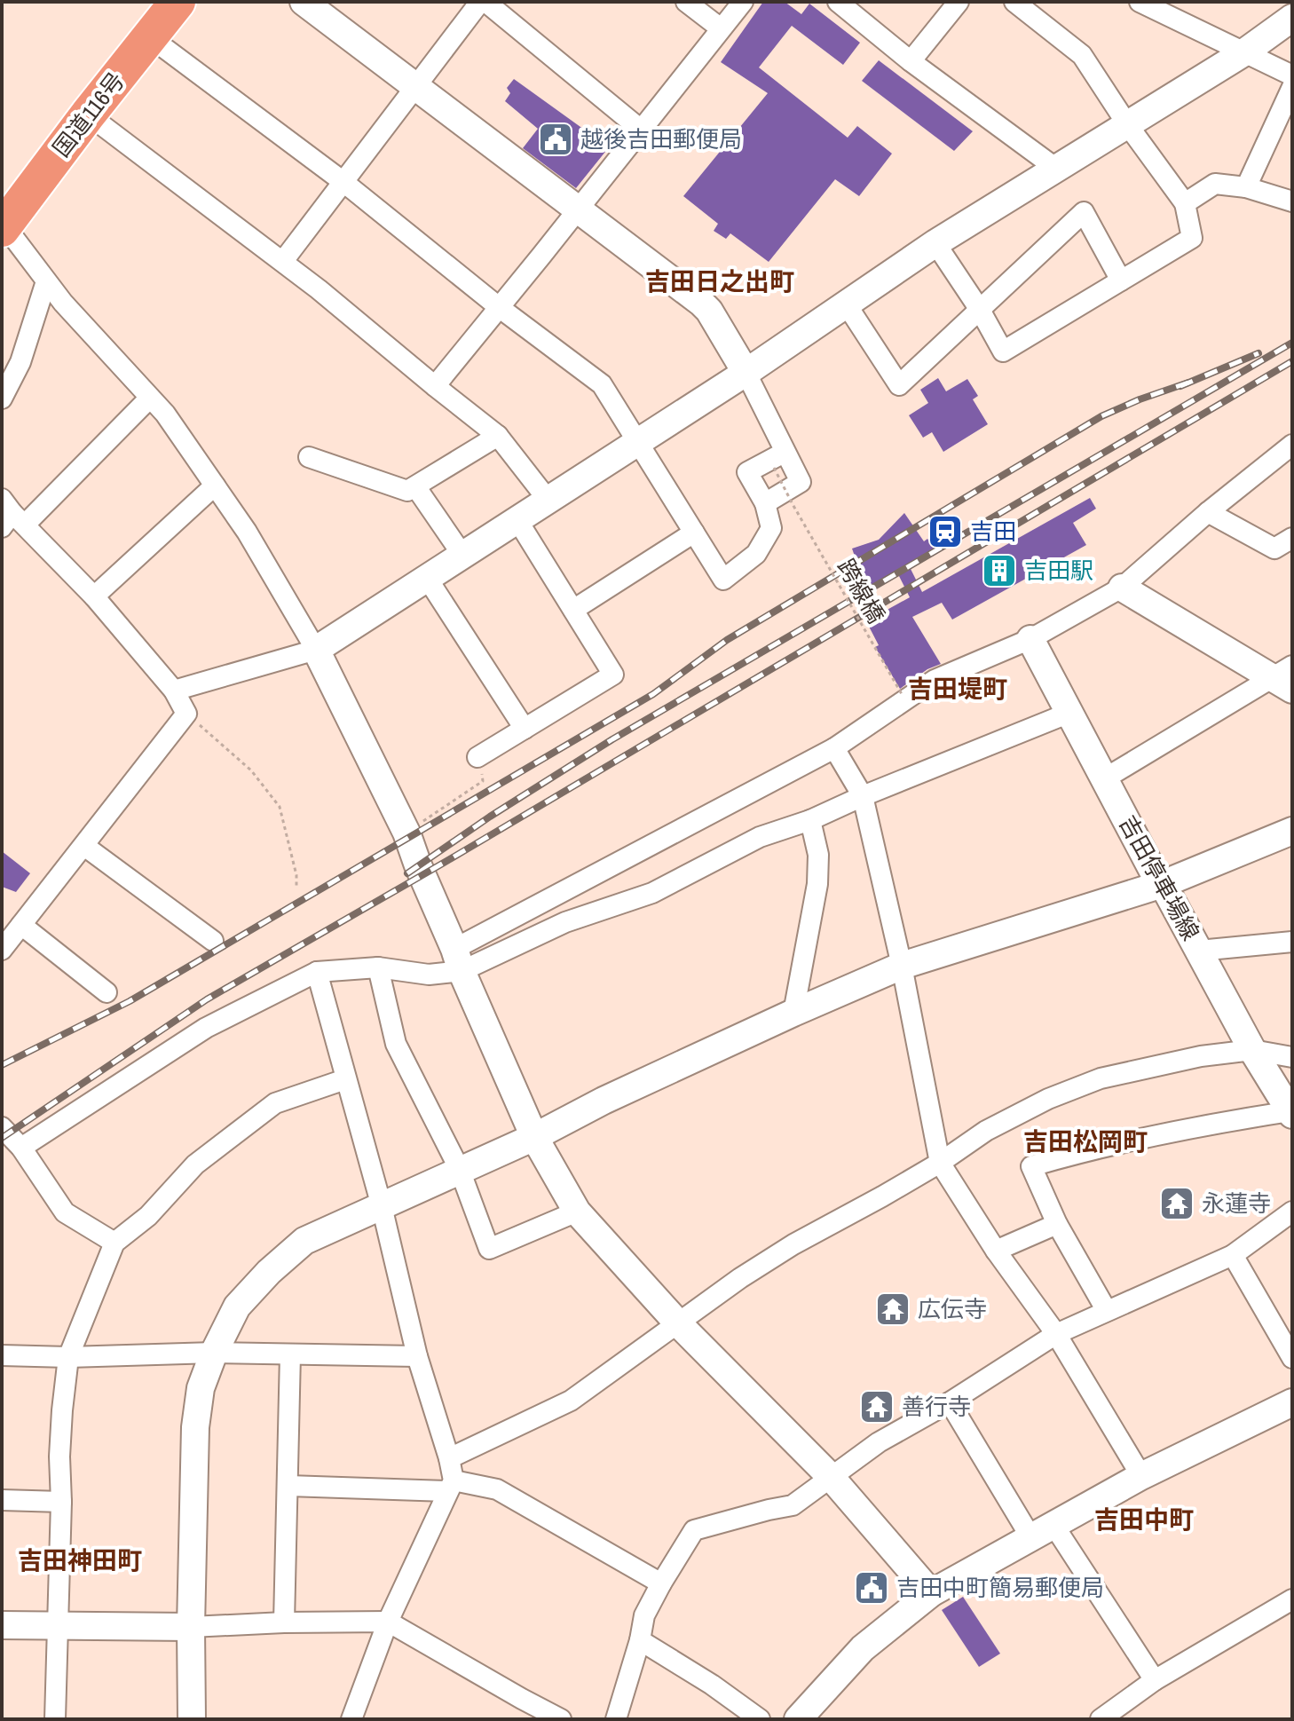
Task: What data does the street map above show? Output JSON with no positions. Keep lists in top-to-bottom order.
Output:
{
  "streets": {
    "highway": ["国道116号"],
    "street": ["吉田停車場線"],
    "path": ["跨線橋"]
  },
  "districts": [
    "吉田日之出町",
    "吉田堤町",
    "吉田松岡町",
    "吉田中町",
    "吉田神田町"
  ],
  "places": {
    "public building": ["越後吉田郵便局", "吉田中町簡易郵便局"],
    "station": ["吉田"],
    "building": ["吉田駅"],
    "temple": ["永蓮寺", "広伝寺", "善行寺"]
  }
}
